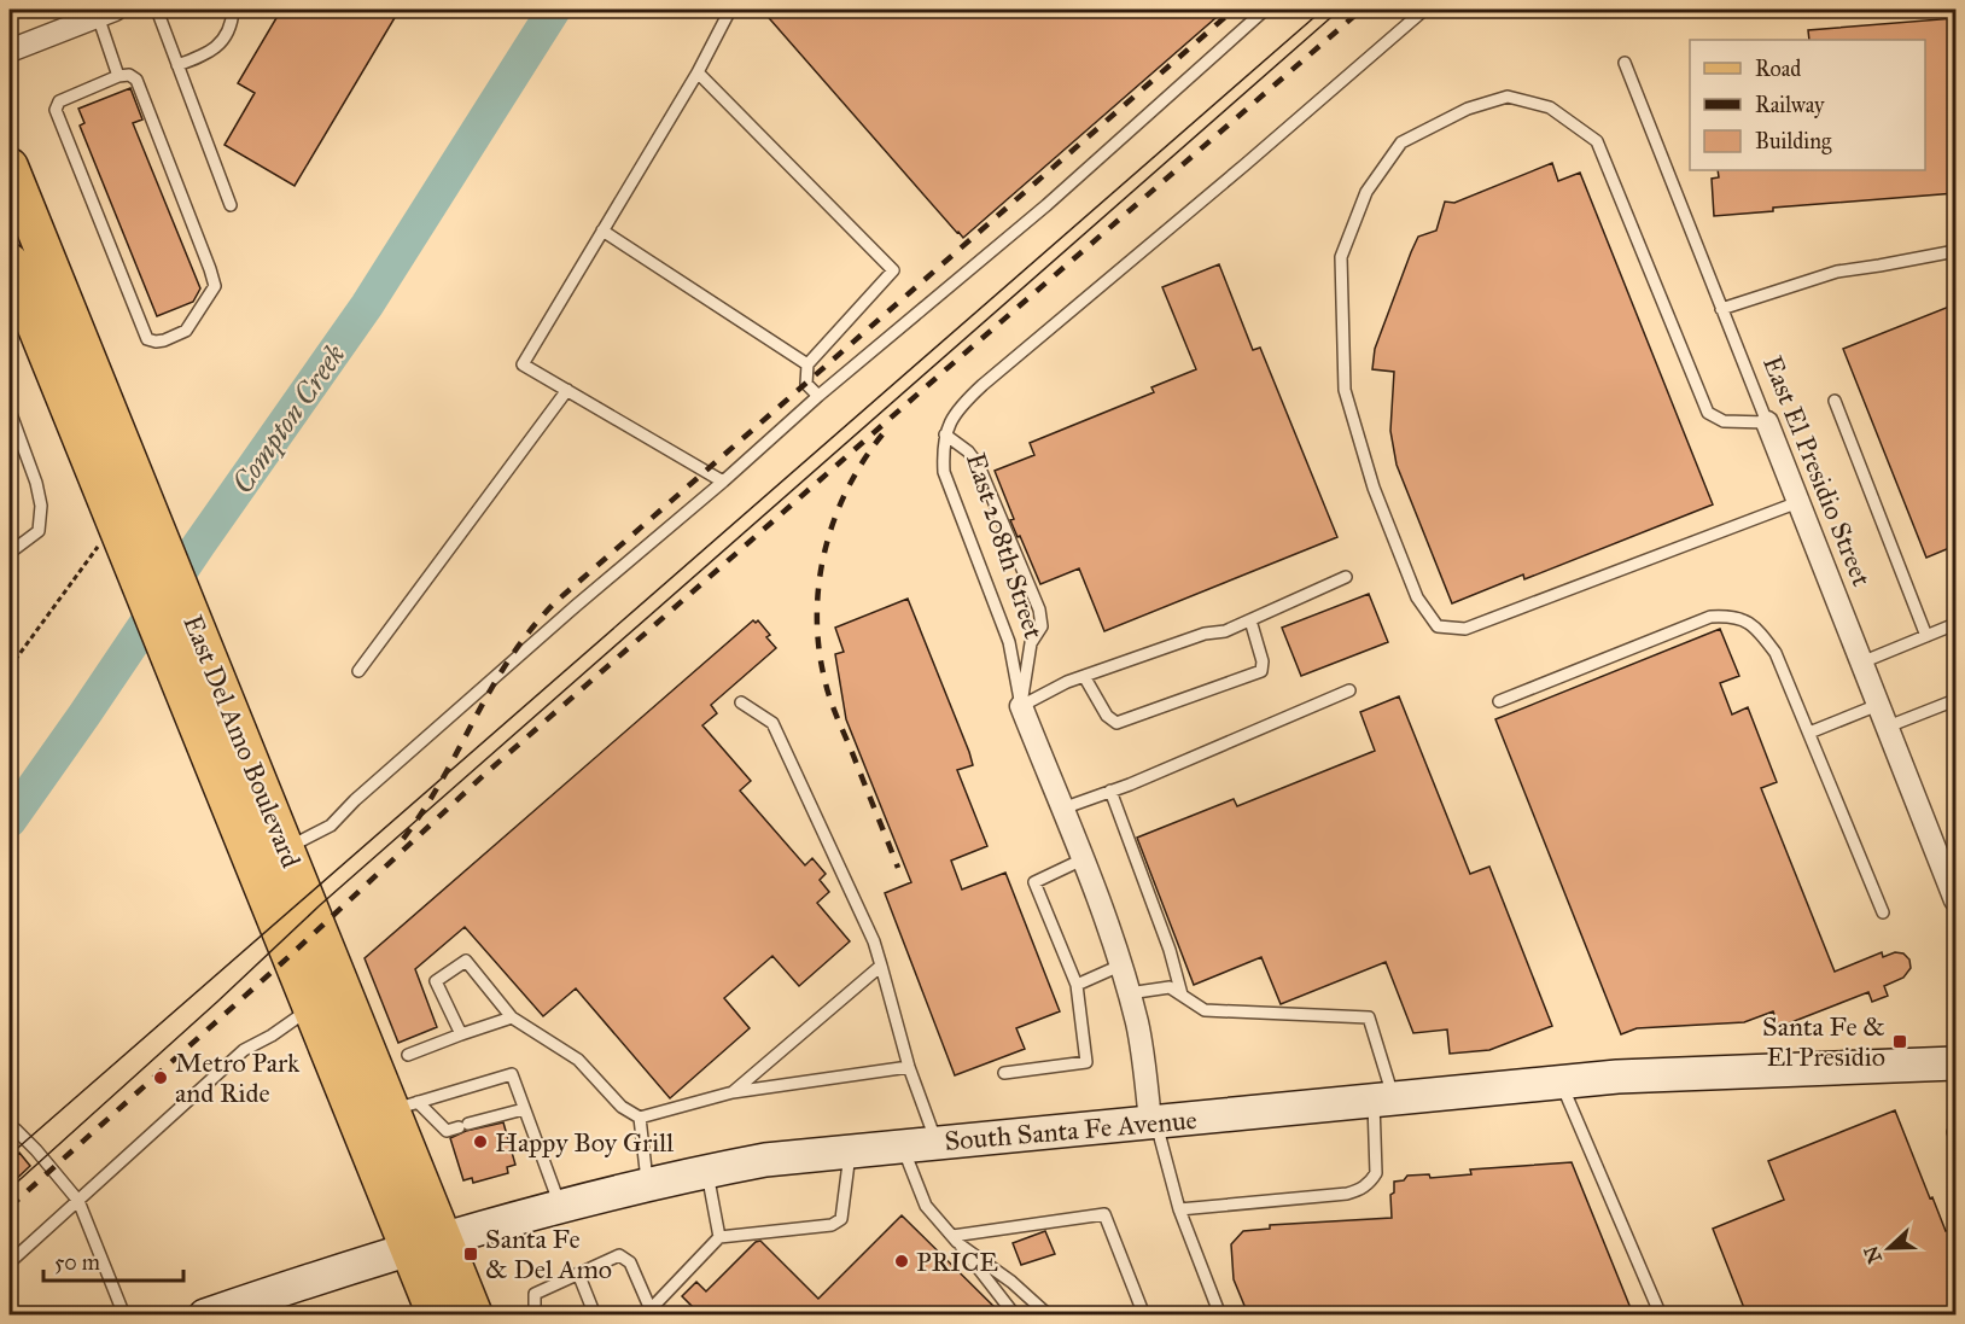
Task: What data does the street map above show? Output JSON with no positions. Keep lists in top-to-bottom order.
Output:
{
  "streets": {
    "main road": ["East Del Amo Boulevard", "South Santa Fe Avenue"],
    "street": ["East El Presidio Street", "East 208th Street"]
  },
  "crossings": [
    ["East 208th Street", "South Santa Fe Avenue"],
    ["East Del Amo Boulevard", "South Santa Fe Avenue"]
  ],
  "water": ["Compton Creek"],
  "places": {
    "transit": ["Santa Fe & El Presidio", "Santa Fe & Del Amo"],
    "other": ["Metro Park and Ride", "Happy Boy Grill", "PRICE"]
  },
  "legend": ["Road", "Railway", "Building"],
  "scale_bar": "50 m",
  "north": "left"
}
